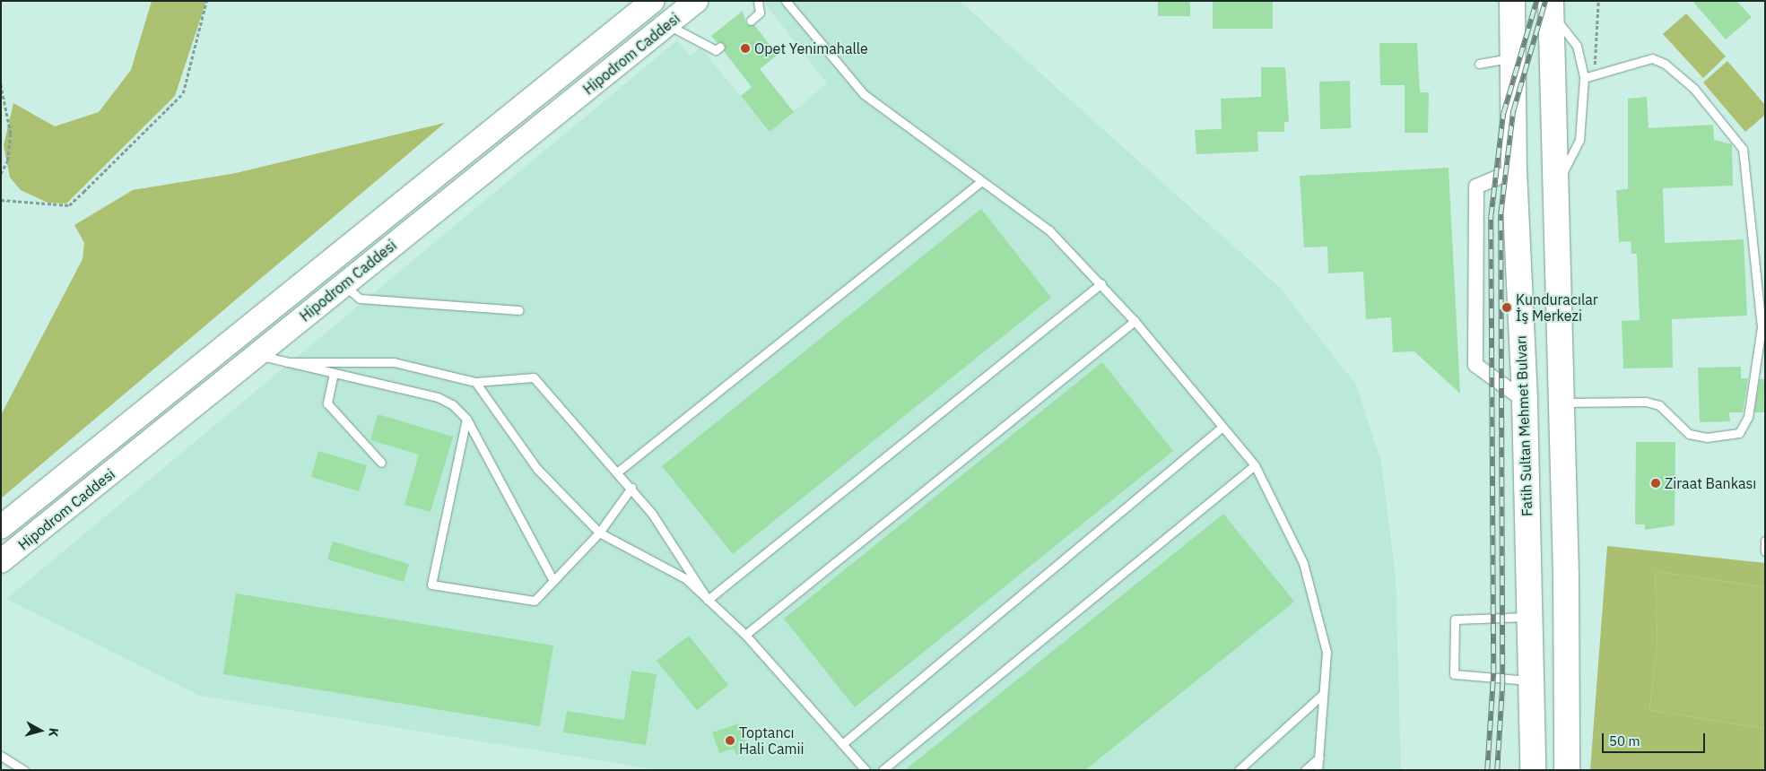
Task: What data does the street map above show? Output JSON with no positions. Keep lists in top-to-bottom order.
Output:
{
  "streets": {
    "highway": ["Fatih Sultan Mehmet Bulvarı"],
    "main road": ["Hipodrom Caddesi"]
  },
  "places": [
    "Opet Yenimahalle",
    "Kunduracılar İş Merkezi",
    "Ziraat Bankası",
    "Toptancı Hali Camii"
  ],
  "scale_bar": "50 m",
  "north": "right"
}
